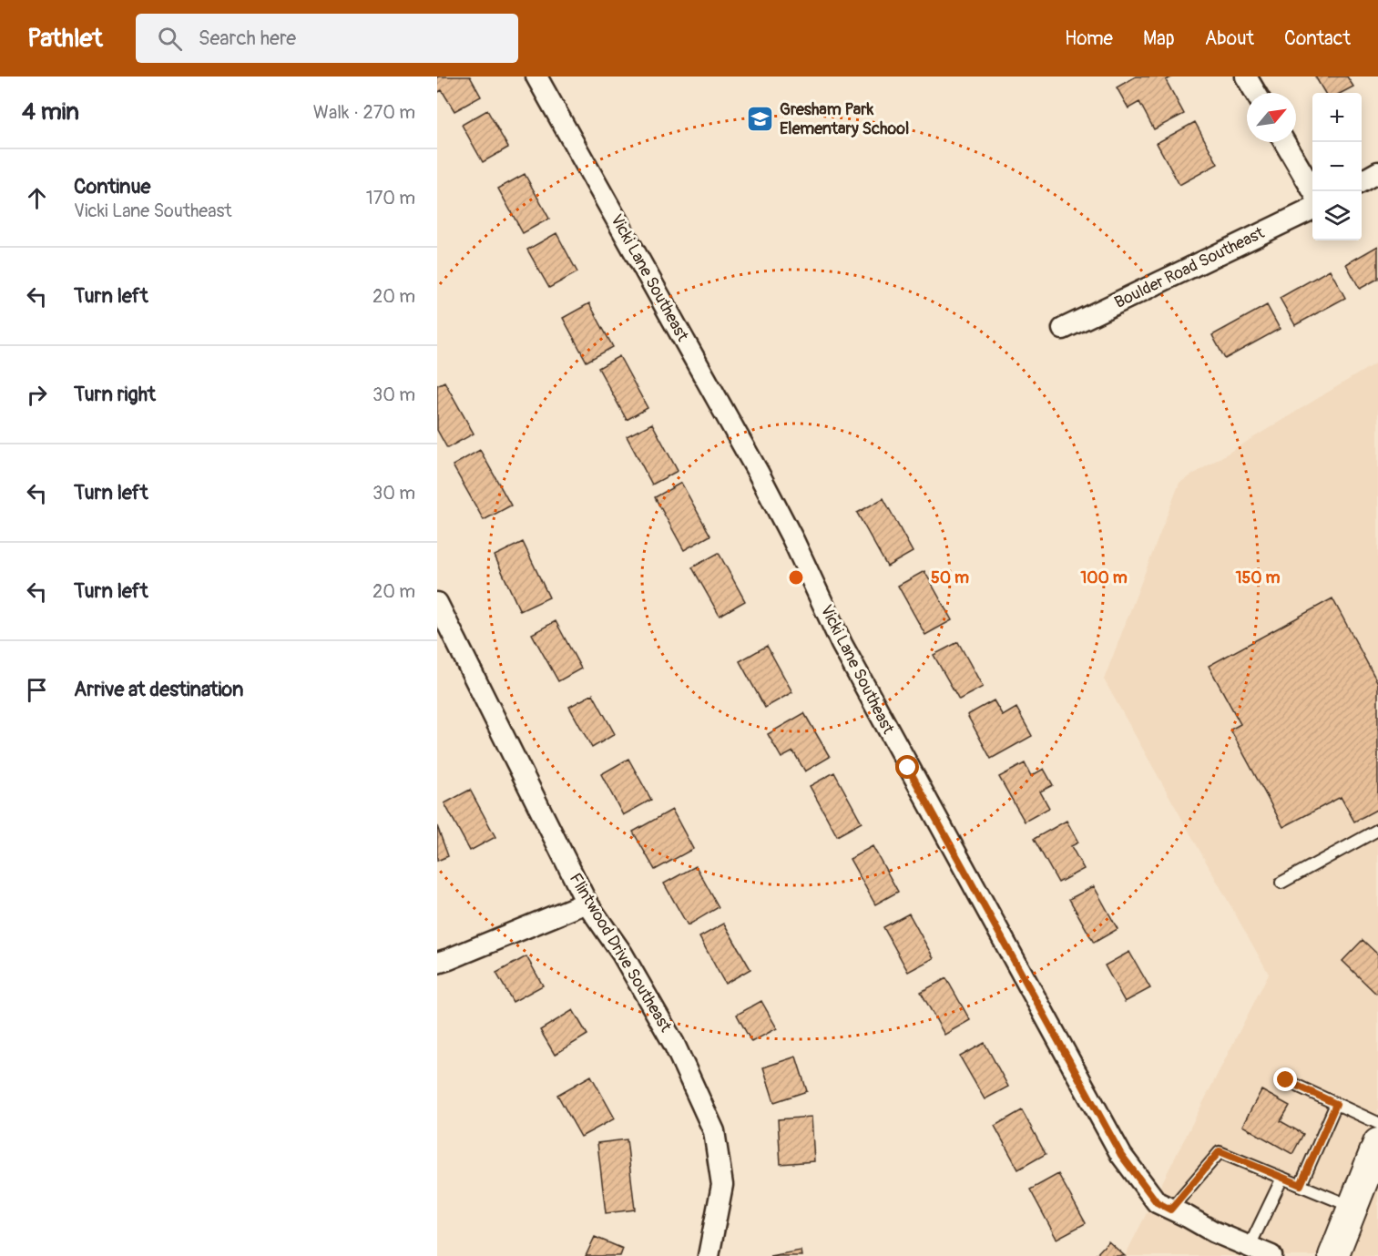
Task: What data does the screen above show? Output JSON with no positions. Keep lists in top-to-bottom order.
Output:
{
  "streets": {
    "street": ["Boulder Road Southeast", "Vicki Lane Southeast", "Flintwood Drive Southeast"]
  },
  "places": {
    "school or university": ["Gresham Park Elementary School"]
  },
  "north": "top right",
  "page": {
    "header": "Pathlet",
    "search": "Search here",
    "nav": [
      "Home",
      "Map",
      "About",
      "Contact"
    ],
    "heading": ["4 min", "Walk · 270 m"],
    "map_buttons": ["+", "−"],
    "list": [
      ["Continue", "Vicki Lane Southeast", "170 m"],
      ["Turn left", "20 m"],
      ["Turn right", "30 m"],
      ["Turn left", "30 m"],
      ["Turn left", "20 m"],
      "Arrive at destination"
    ]
  },
  "rings": ["50 m", "100 m", "150 m"]
}
